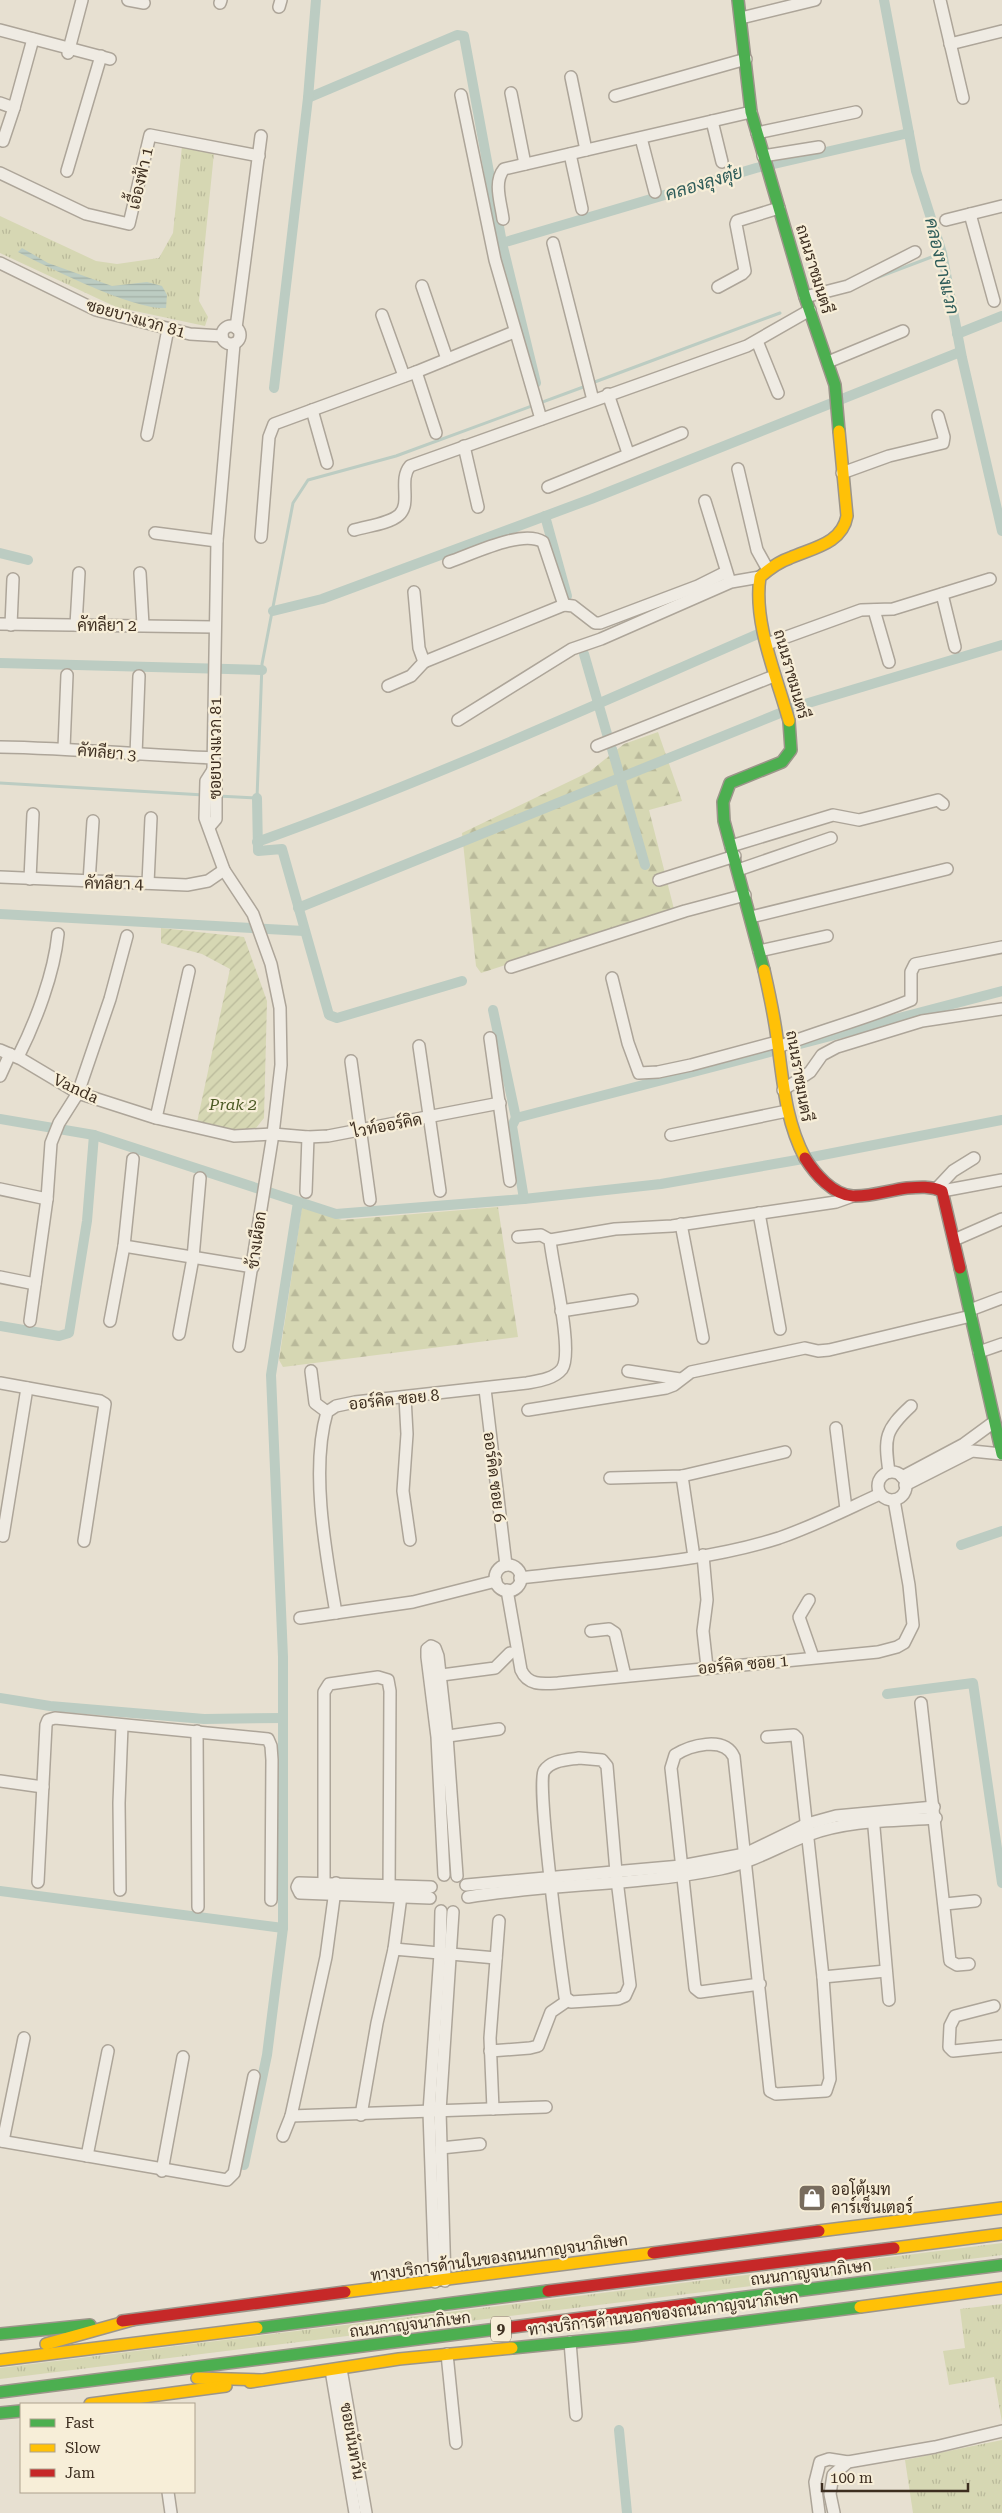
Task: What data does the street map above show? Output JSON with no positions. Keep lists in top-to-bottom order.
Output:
{
  "streets": {
    "main road": [
      "ถนนราชมนตรี",
      "ทางบริการด้านในของถนนกาญจนาภิเษก",
      "ถนนกาญจนาภิเษก",
      "ทางบริการด้านนอกของถนนกาญจนาภิเษก",
      "9"
    ],
    "street": [
      "เอื้องฟ้า 1",
      "ซอยบางแวก 81",
      "คัทลียา 2",
      "คัทลียา 3",
      "คัทลียา 4",
      "Vanda",
      "ไวท์ออร์คิด",
      "ช้างเผือก",
      "ออร์คิด ซอย 8",
      "ออร์คิด ซอย 6",
      "ออร์คิด ซอย 1",
      "ซอยนันทวัน"
    ]
  },
  "crossings": [
    ["ซอยบางแวก 81", "คัทลียา 2"],
    ["ซอยบางแวก 81", "คัทลียา 3"],
    ["ซอยบางแวก 81", "คัทลียา 4"],
    ["ซอยบางแวก 81", "Vanda"],
    ["ซอยบางแวก 81", "ไวท์ออร์คิด"],
    ["ซอยบางแวก 81", "ช้างเผือก"],
    ["Vanda", "ไวท์ออร์คิด"],
    ["Vanda", "ช้างเผือก"],
    ["ไวท์ออร์คิด", "ช้างเผือก"],
    ["ออร์คิด ซอย 8", "ออร์คิด ซอย 6"],
    ["ออร์คิด ซอย 6", "ออร์คิด ซอย 1"],
    ["ทางบริการด้านนอกของถนนกาญจนาภิเษก", "ซอยนันทวัน"]
  ],
  "water": ["คลองลุงตุ๋ย", "คลองบางแวก"],
  "parks": ["Prak 2"],
  "places": {
    "shop": ["ออโต้เมท คาร์เซ็นเตอร์"]
  },
  "legend": ["Fast", "Slow", "Jam"],
  "scale_bar": "100 m"
}
